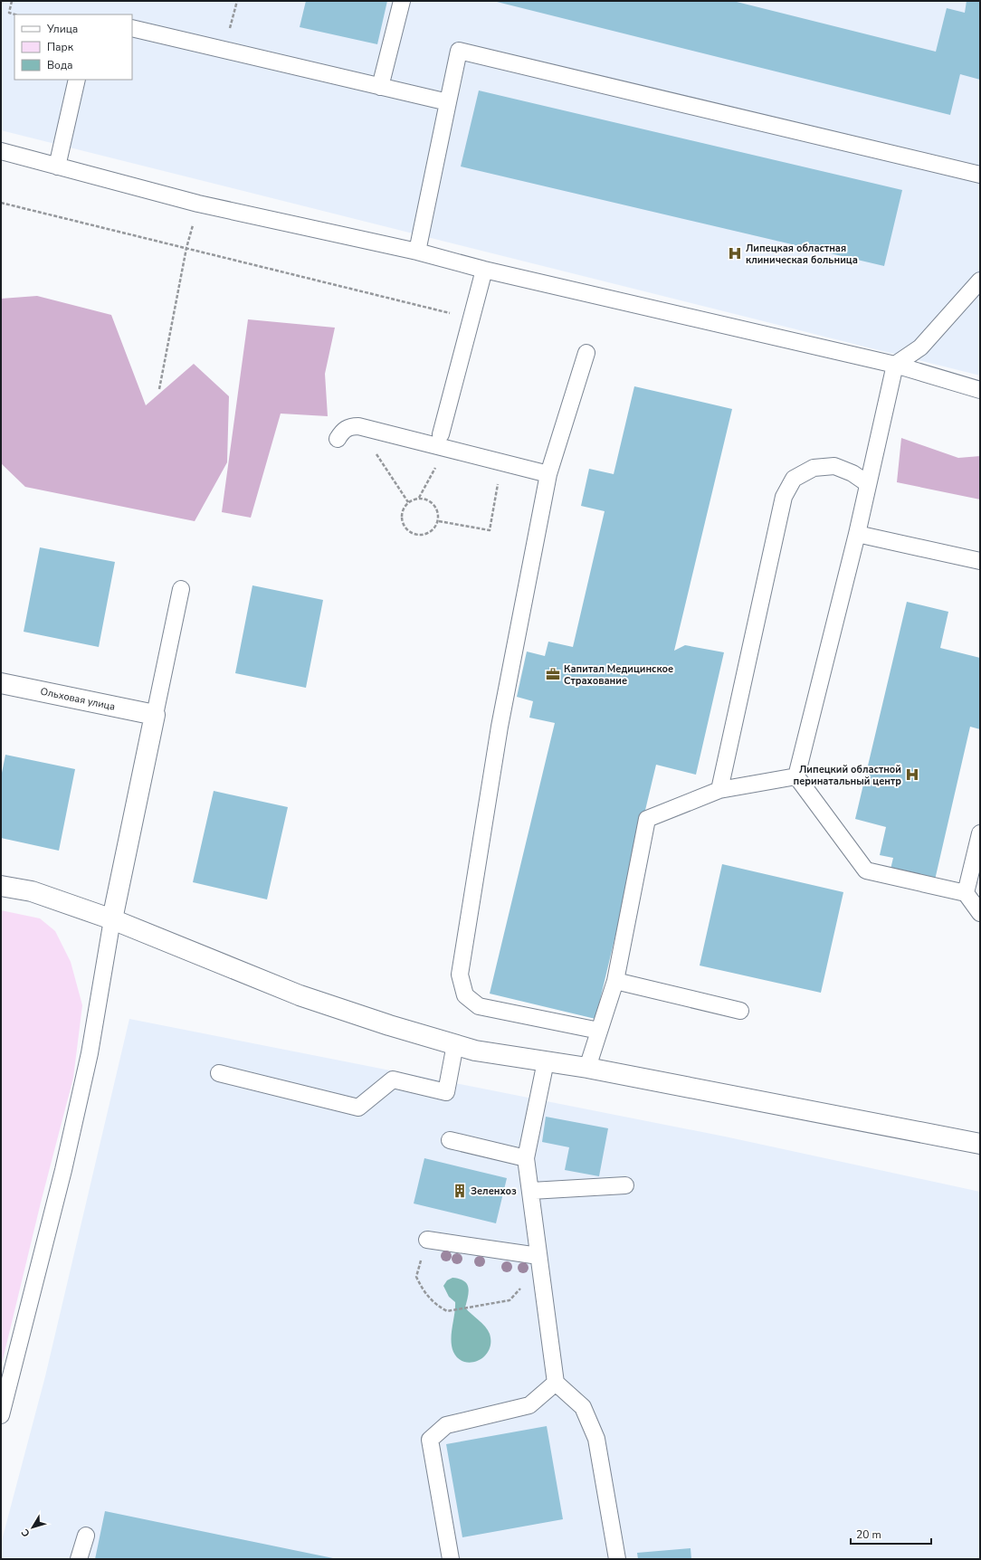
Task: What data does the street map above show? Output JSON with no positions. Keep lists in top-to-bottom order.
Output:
{
  "streets": {
    "street": ["Ольховая улица"]
  },
  "places": {
    "hospital": ["Липецкая областная клиническая больница", "Липецкий областной перинатальный центр"],
    "office": ["Капитал Медицинское Страхование"],
    "building": ["Зеленхоз"]
  },
  "legend": ["Улица", "Парк", "Вода"],
  "scale_bar": "20 m",
  "north": "bottom left"
}
